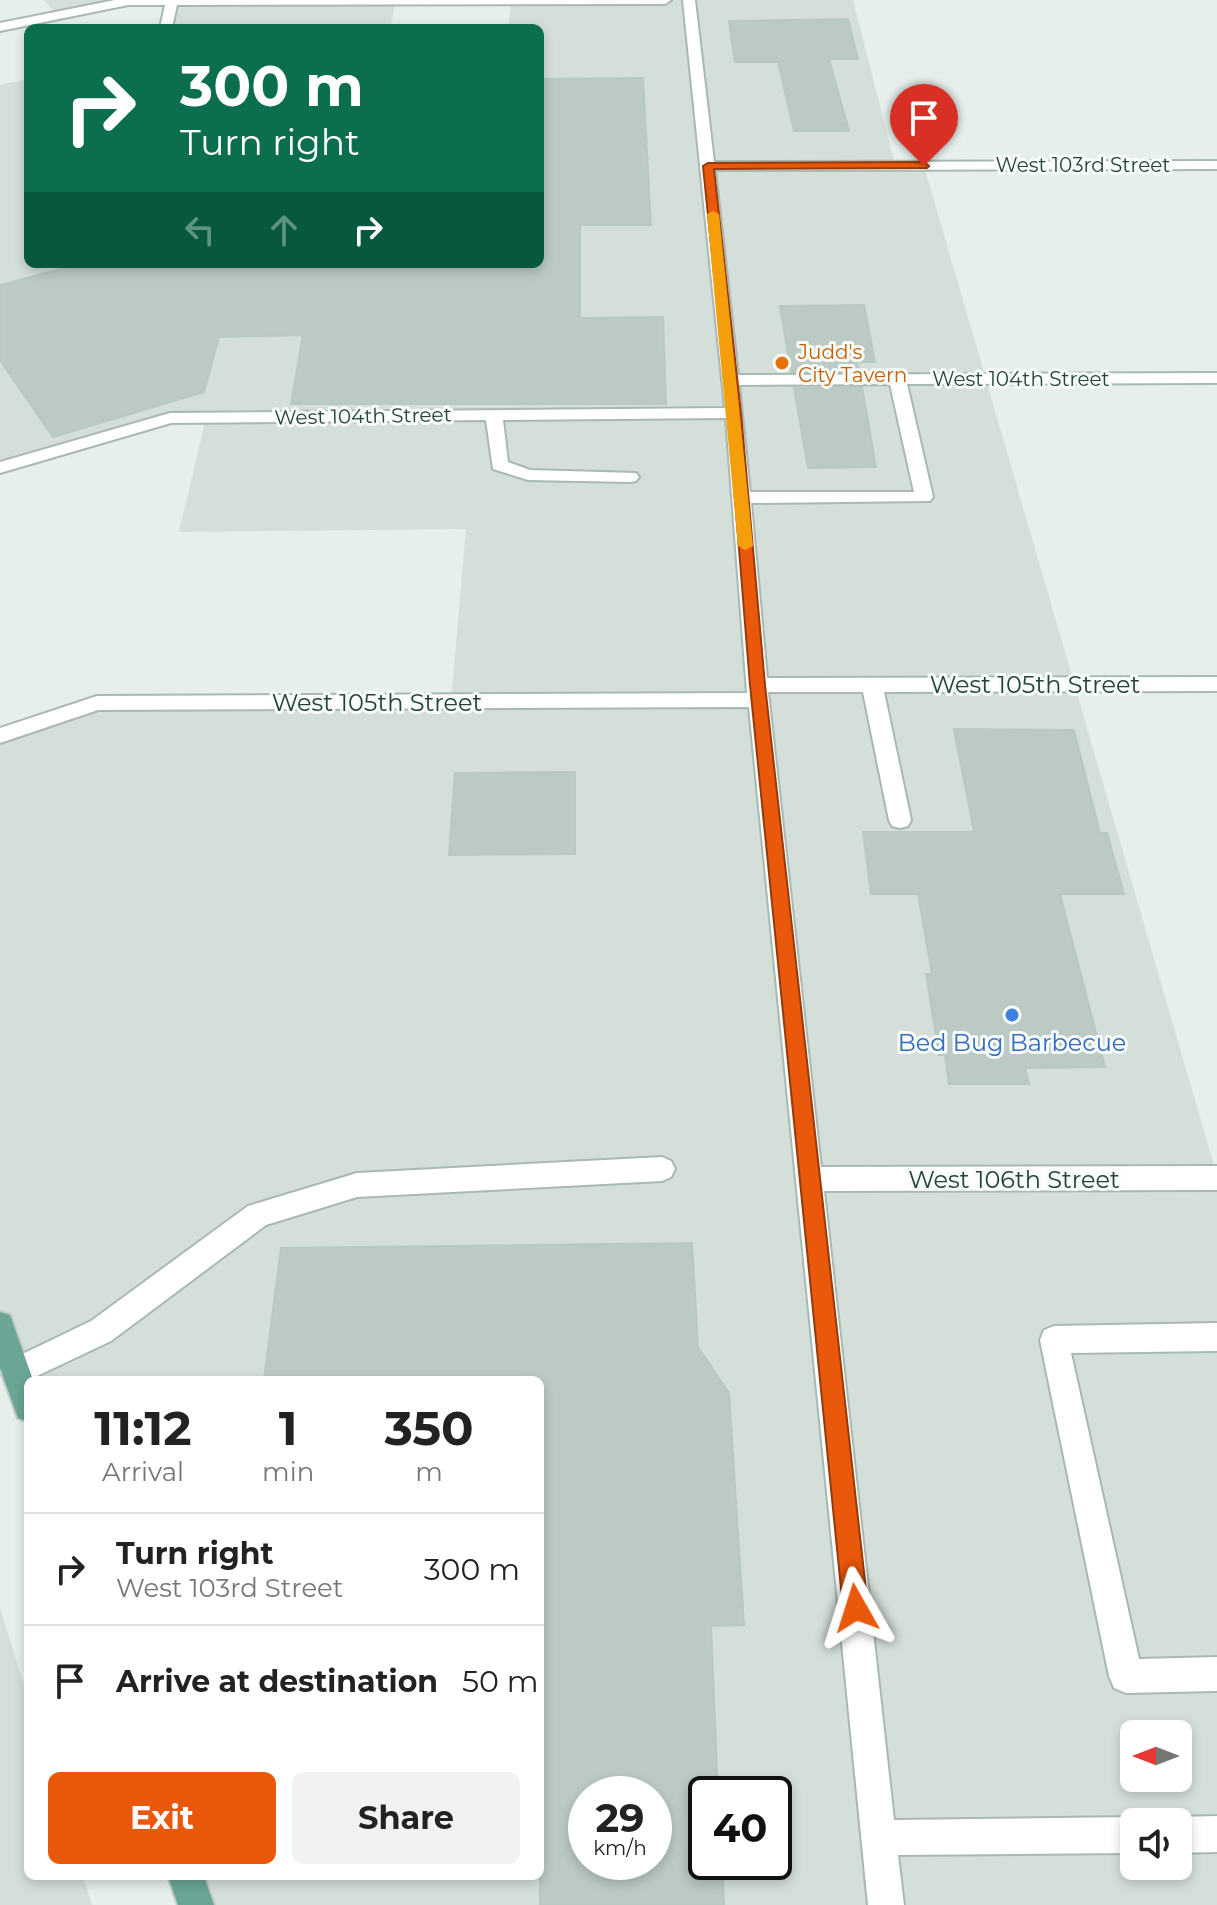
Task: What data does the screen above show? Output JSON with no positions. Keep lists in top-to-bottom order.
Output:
{
  "streets": {
    "street": [
      "West 103rd Street",
      "West 104th Street",
      "West 105th Street",
      "West 106th Street"
    ]
  },
  "places": ["Judd's City Tavern", "Bed Bug Barbecue"],
  "north": "left",
  "page": {
    "turn": ["300 m", "Turn right"],
    "eta": [
      "11:12",
      "Arrival",
      "1",
      "min",
      "350",
      "m"
    ],
    "list": [
      {
        "name": "Turn right",
        "note": "West 103rd Street",
        "value": "300 m"
      },
      {
        "name": "Arrive at destination",
        "value": "50 m"
      }
    ],
    "buttons": ["Exit", "Share"],
    "speed": "29 km/h",
    "limit": "40"
  }
}
